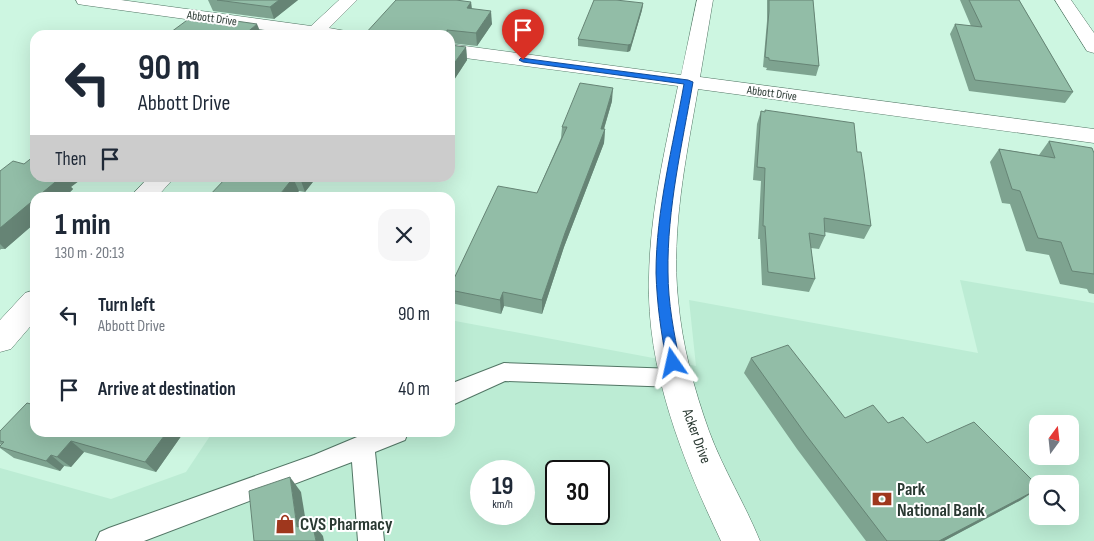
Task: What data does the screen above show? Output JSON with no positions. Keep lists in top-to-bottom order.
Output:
{
  "streets": {
    "street": ["Abbott Drive", "Acker Drive"]
  },
  "crossings": [
    ["Abbott Drive", "Acker Drive"]
  ],
  "places": {
    "bank": ["Park National Bank"],
    "shop": ["CVS Pharmacy"]
  },
  "north": "top",
  "page": {
    "turn": ["90 m", "Abbott Drive"],
    "then": "Then",
    "heading": ["1 min", "130 m · 20:13"],
    "list": [
      {
        "name": "Turn left",
        "note": "Abbott Drive",
        "value": "90 m"
      },
      {
        "name": "Arrive at destination",
        "value": "40 m"
      }
    ],
    "speed": "19 km/h",
    "limit": "30"
  }
}
